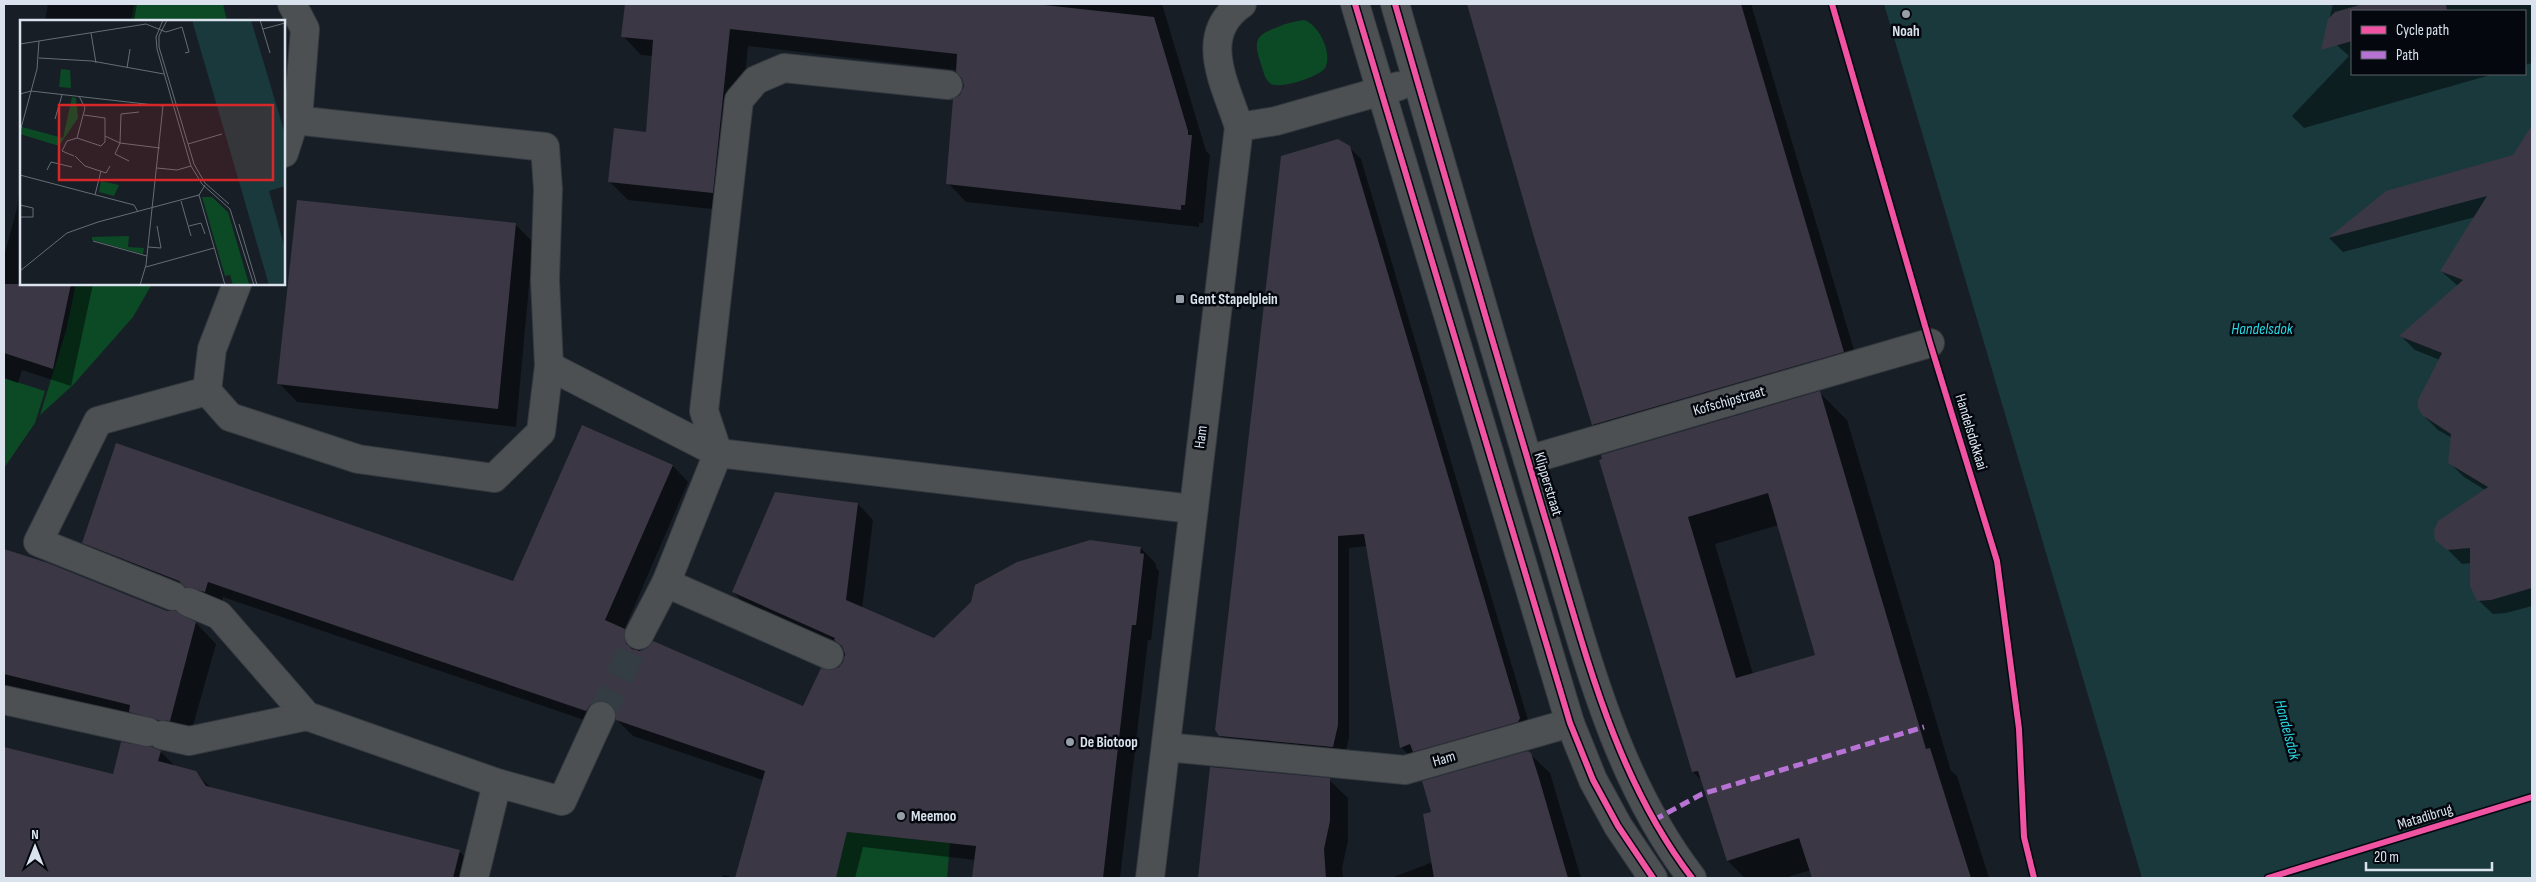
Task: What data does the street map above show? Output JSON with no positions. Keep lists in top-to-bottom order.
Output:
{
  "streets": {
    "street": ["Kofschipstraat", "Ham", "Klipperstraat"],
    "cycle path": ["Handelsdokkaai", "Matadibrug"]
  },
  "crossings": [
    ["Kofschipstraat", "Klipperstraat"]
  ],
  "water": ["Handelsdok"],
  "places": {
    "other": ["Noah", "De Biotoop", "Meemoo"],
    "transit": ["Gent Stapelplein"]
  },
  "legend": ["Cycle path", "Path"],
  "scale_bar": "20 m",
  "north": "top"
}
